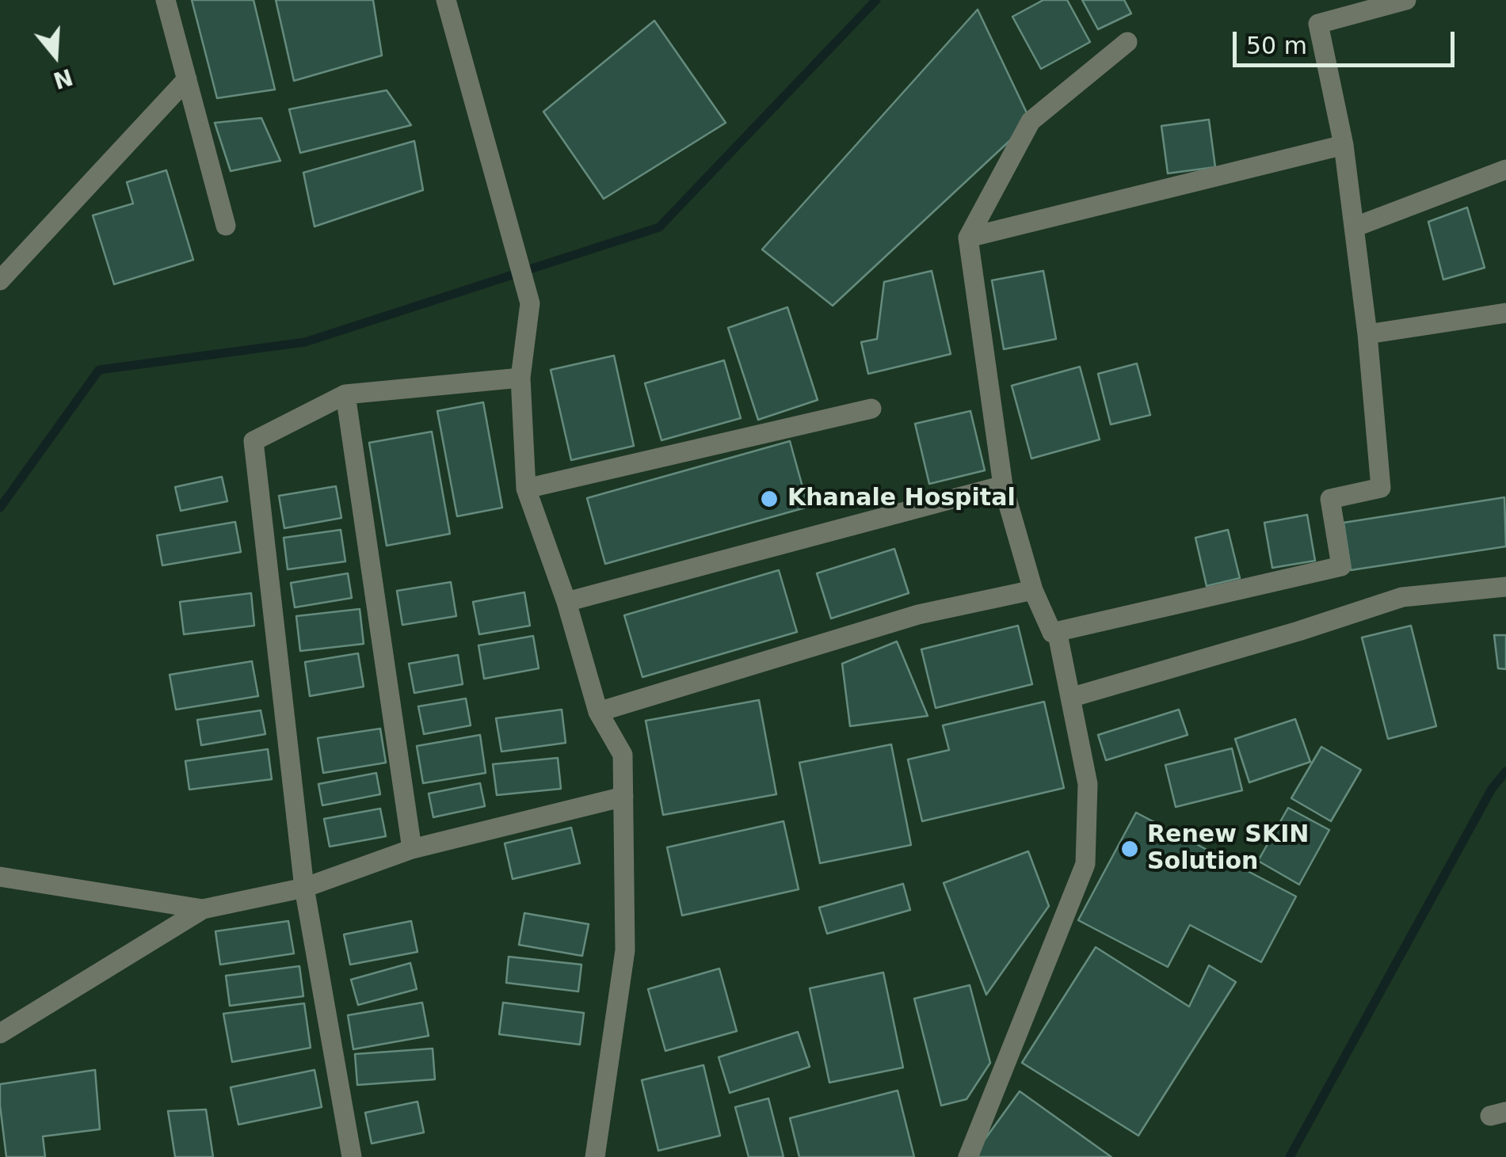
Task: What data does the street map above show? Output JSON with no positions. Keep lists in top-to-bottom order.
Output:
{
  "places": ["Khanale Hospital", "Renew SKIN Solution"],
  "scale_bar": "50 m",
  "north": "bottom"
}
